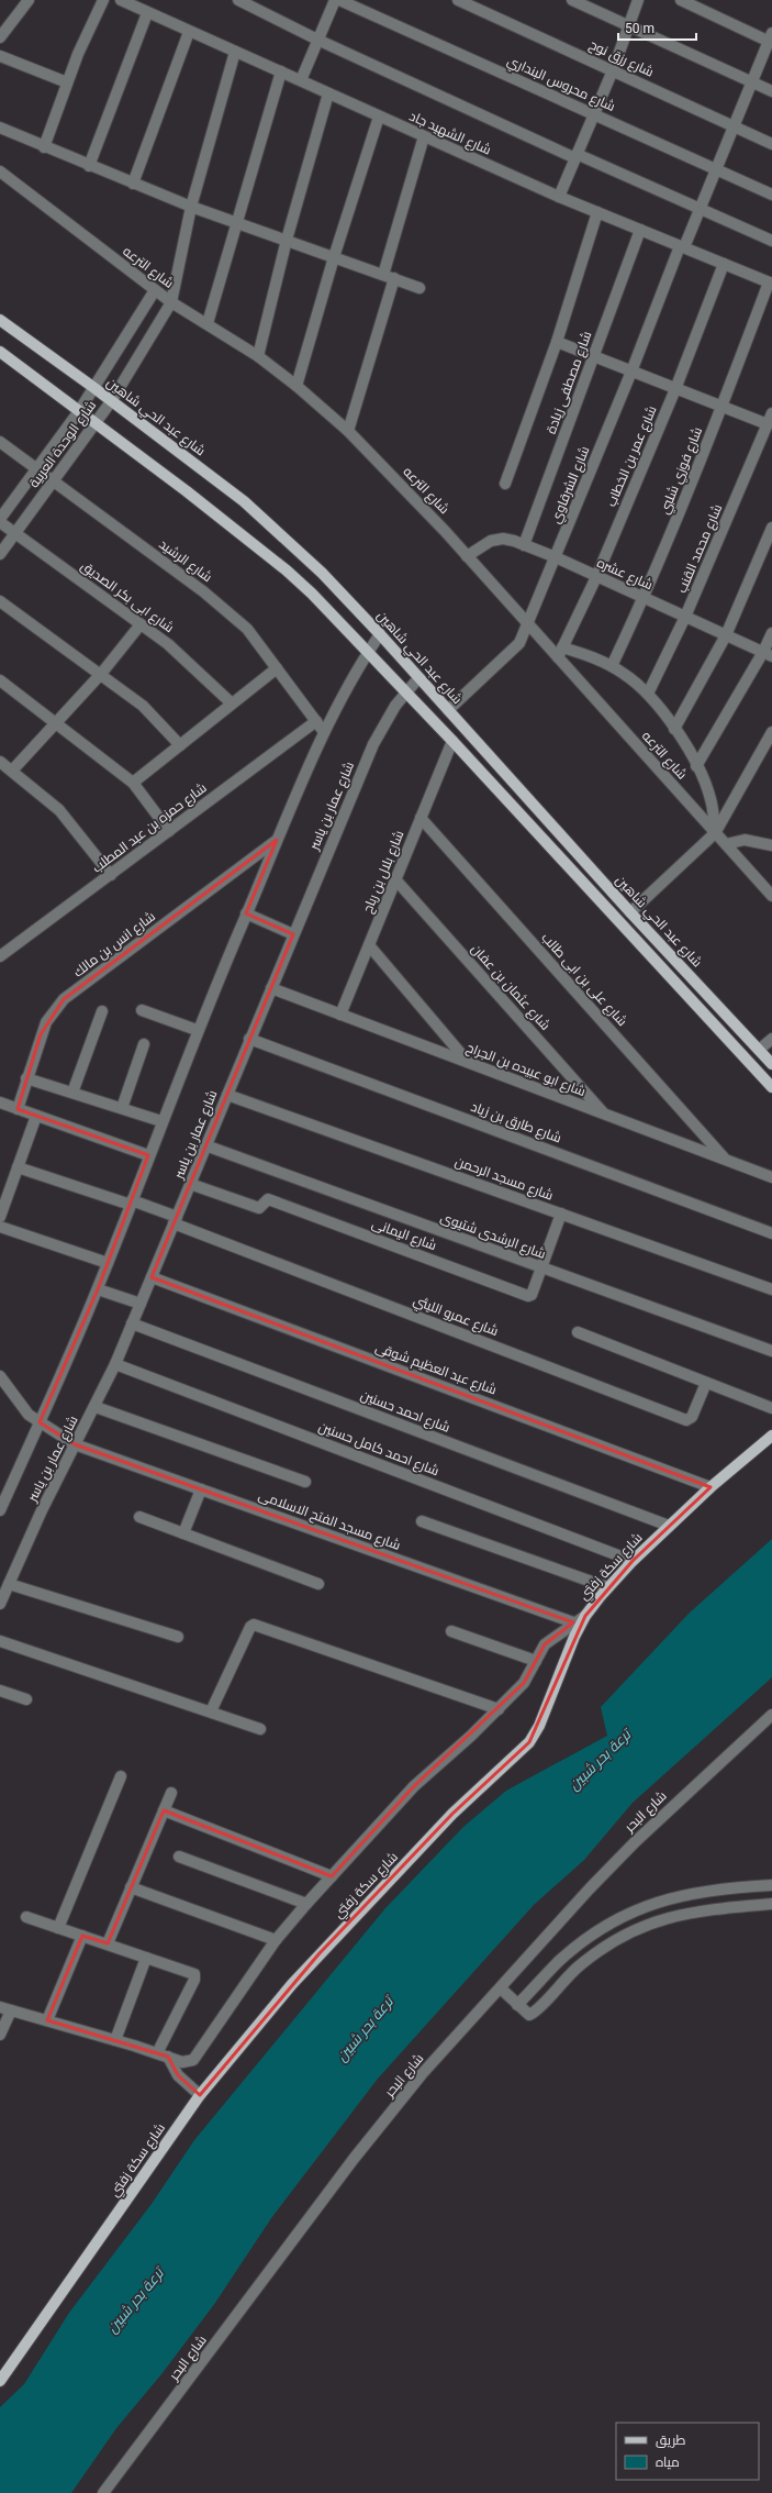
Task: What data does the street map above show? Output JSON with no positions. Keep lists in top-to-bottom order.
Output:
{
  "streets": {
    "main road": ["شارع عبد الحي شاهين", "شارع سكة زفتي"],
    "street": [
      "شارع رزق نوح",
      "شارع محروس البنداري",
      "شارع الشهيد جاد",
      "شارع الترعه",
      "شارع مصطفى زيادة",
      "شارع الوحدة العربية",
      "شارع عمر بن الخطاب",
      "شارع فوزي شلبي",
      "شارع الشرقاوي",
      "شارع محمد القنب",
      "شارع الرشيد",
      "شارع عشره",
      "شارع ابى بكر الصديق",
      "شارع عمار بن ياسر",
      "شارع حمزه بن عبد المطلب",
      "شارع بلال بن رباح",
      "شارع انس بن مالك",
      "شارع على بن ابى طالب",
      "شارع عثمان بن عفان",
      "شارع ابو عبيده بن الجراح",
      "شارع طارق بن زياد",
      "شارع مسجد الرحمن",
      "شارع اليمانى",
      "شارع الرشدى شتيوى",
      "شارع عمرو الليثي",
      "شارع عبد العظيم شوقى",
      "شارع احمد حسنين",
      "شارع احمد كامل حسنين",
      "شارع مسجد الفتح الاسلامى",
      "شارع البحر"
    ]
  },
  "crossings": [
    ["شارع رزق نوح", "شارع الشرقاوي"],
    ["شارع محروس البنداري", "شارع الشرقاوي"],
    ["شارع الشهيد جاد", "شارع مصطفى زيادة"],
    ["شارع الشهيد جاد", "شارع الوحدة العربية"],
    ["شارع الشهيد جاد", "شارع عمر بن الخطاب"],
    ["شارع الشهيد جاد", "شارع فوزي شلبي"],
    ["شارع الشهيد جاد", "شارع الشرقاوي"],
    ["شارع الترعه", "شارع الوحدة العربية"],
    ["شارع الترعه", "شارع عمر بن الخطاب"],
    ["شارع الترعه", "شارع الشرقاوي"],
    ["شارع الترعه", "شارع عشره"],
    ["شارع مصطفى زيادة", "شارع عشره"],
    ["شارع عبد الحي شاهين", "شارع الوحدة العربية"],
    ["شارع عبد الحي شاهين", "شارع الشرقاوي"],
    ["شارع عبد الحي شاهين", "شارع عمار بن ياسر"],
    ["شارع الوحدة العربية", "شارع الرشيد"],
    ["شارع الوحدة العربية", "شارع ابى بكر الصديق"],
    ["شارع عمر بن الخطاب", "شارع عشره"],
    ["شارع فوزي شلبي", "شارع عشره"],
    ["شارع الشرقاوي", "شارع عشره"],
    ["شارع محمد القنب", "شارع عشره"],
    ["شارع الرشيد", "شارع عمار بن ياسر"],
    ["شارع الرشيد", "شارع حمزه بن عبد المطلب"],
    ["شارع عمار بن ياسر", "شارع انس بن مالك"],
    ["شارع عمار بن ياسر", "شارع ابو عبيده بن الجراح"],
    ["شارع عمار بن ياسر", "شارع طارق بن زياد"],
    ["شارع عمار بن ياسر", "شارع مسجد الرحمن"],
    ["شارع عمار بن ياسر", "شارع اليمانى"],
    ["شارع عمار بن ياسر", "شارع الرشدى شتيوى"],
    ["شارع عمار بن ياسر", "شارع عمرو الليثي"],
    ["شارع عمار بن ياسر", "شارع عبد العظيم شوقى"],
    ["شارع عمار بن ياسر", "شارع احمد حسنين"],
    ["شارع عمار بن ياسر", "شارع احمد كامل حسنين"],
    ["شارع عمار بن ياسر", "شارع مسجد الفتح الاسلامى"],
    ["شارع بلال بن رباح", "شارع على بن ابى طالب"],
    ["شارع بلال بن رباح", "شارع عثمان بن عفان"],
    ["شارع بلال بن رباح", "شارع ابو عبيده بن الجراح"],
    ["شارع على بن ابى طالب", "شارع ابو عبيده بن الجراح"],
    ["شارع عثمان بن عفان", "شارع ابو عبيده بن الجراح"],
    ["شارع مسجد الرحمن", "شارع اليمانى"],
    ["شارع اليمانى", "شارع الرشدى شتيوى"],
    ["شارع عبد العظيم شوقى", "شارع سكة زفتي"],
    ["شارع احمد حسنين", "شارع سكة زفتي"],
    ["شارع احمد كامل حسنين", "شارع سكة زفتي"]
  ],
  "water": ["ترعة بحر شبين"],
  "legend": ["طريق", "مياه"],
  "scale_bar": "50 m"
}
